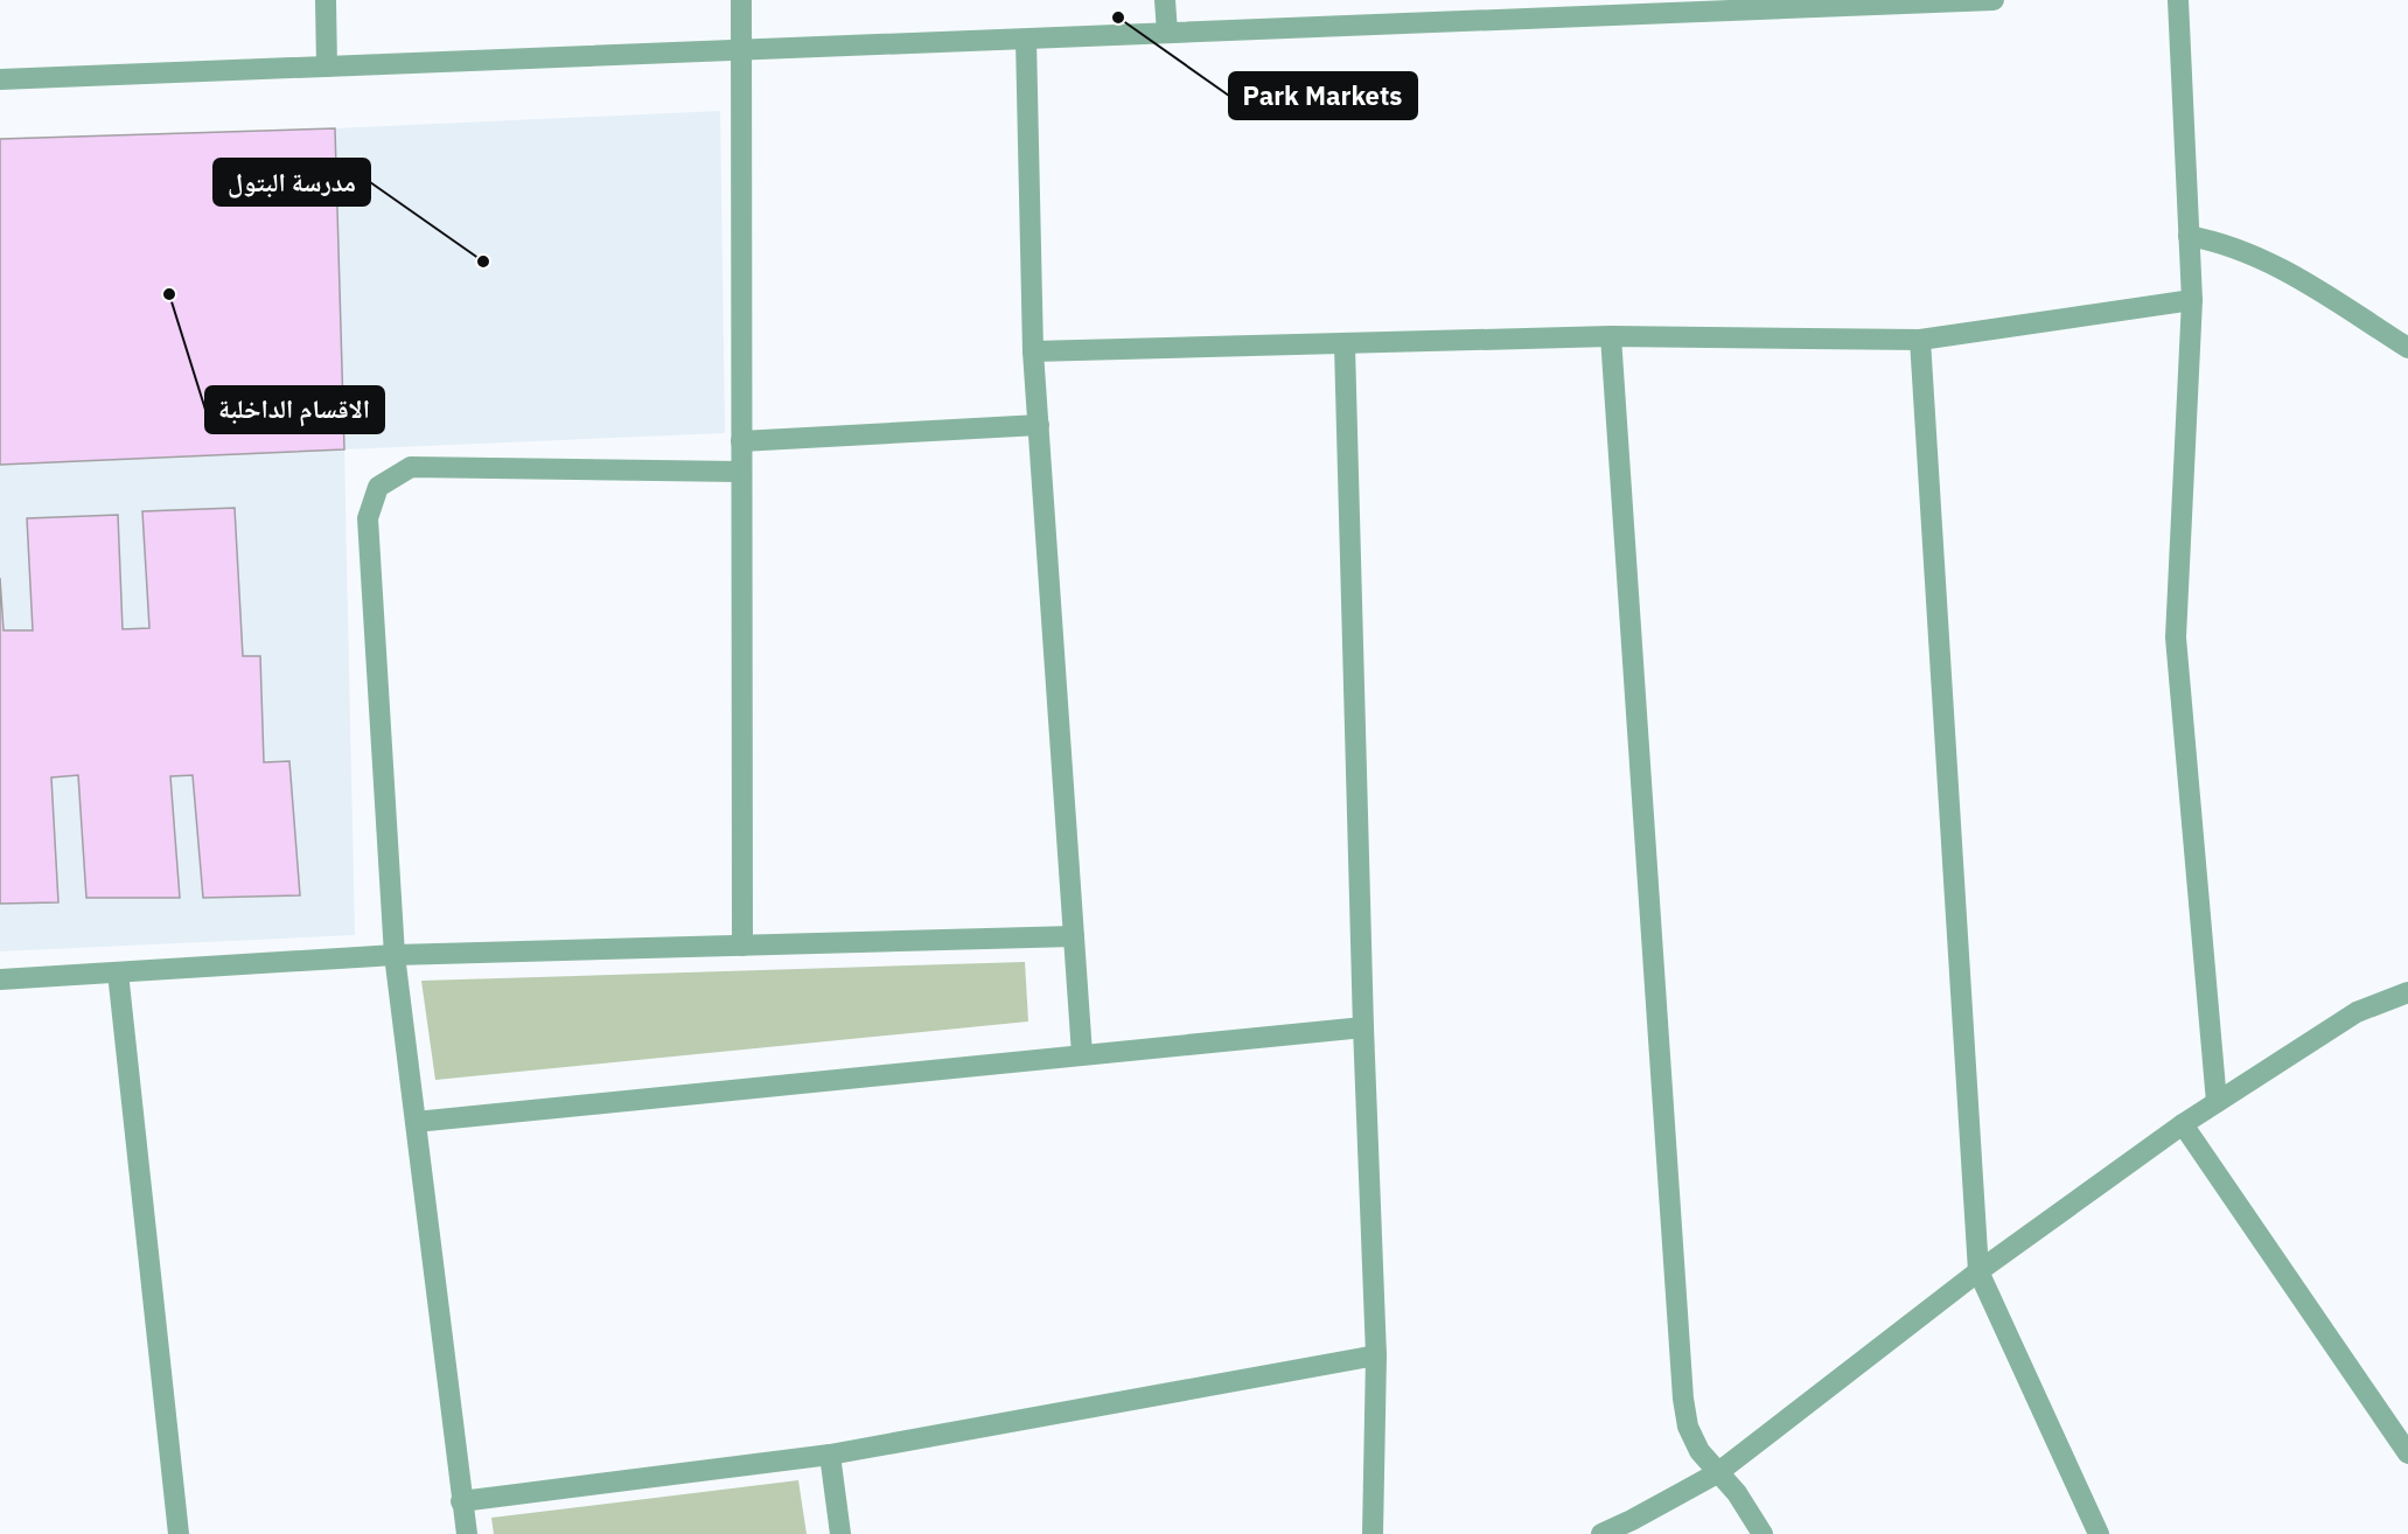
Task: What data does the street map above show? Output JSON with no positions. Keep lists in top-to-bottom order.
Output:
{
  "places": ["Park Markets", "مدرسة البتول", "الاقسام الداخلبة"]
}
